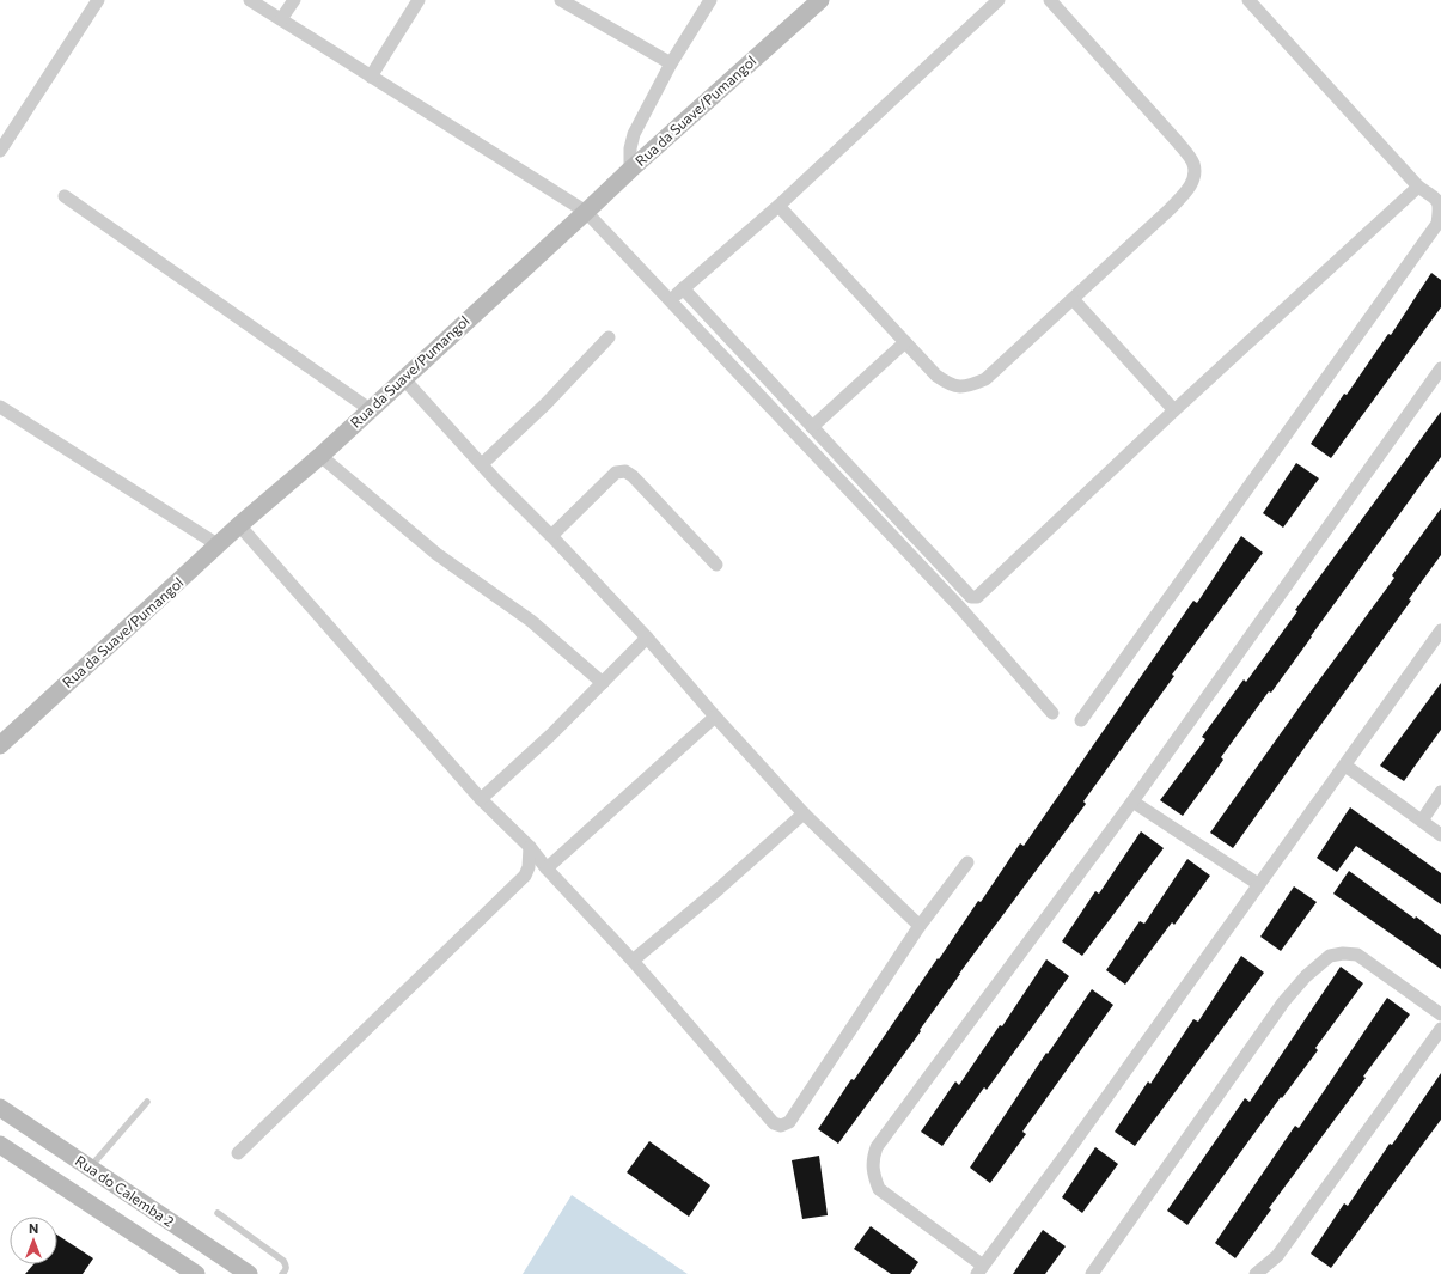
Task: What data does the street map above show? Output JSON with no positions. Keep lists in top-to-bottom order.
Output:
{
  "streets": {
    "street": ["Rua da Suave/Pumangol", "Rua do Calemba 2"]
  },
  "north": "top"
}
